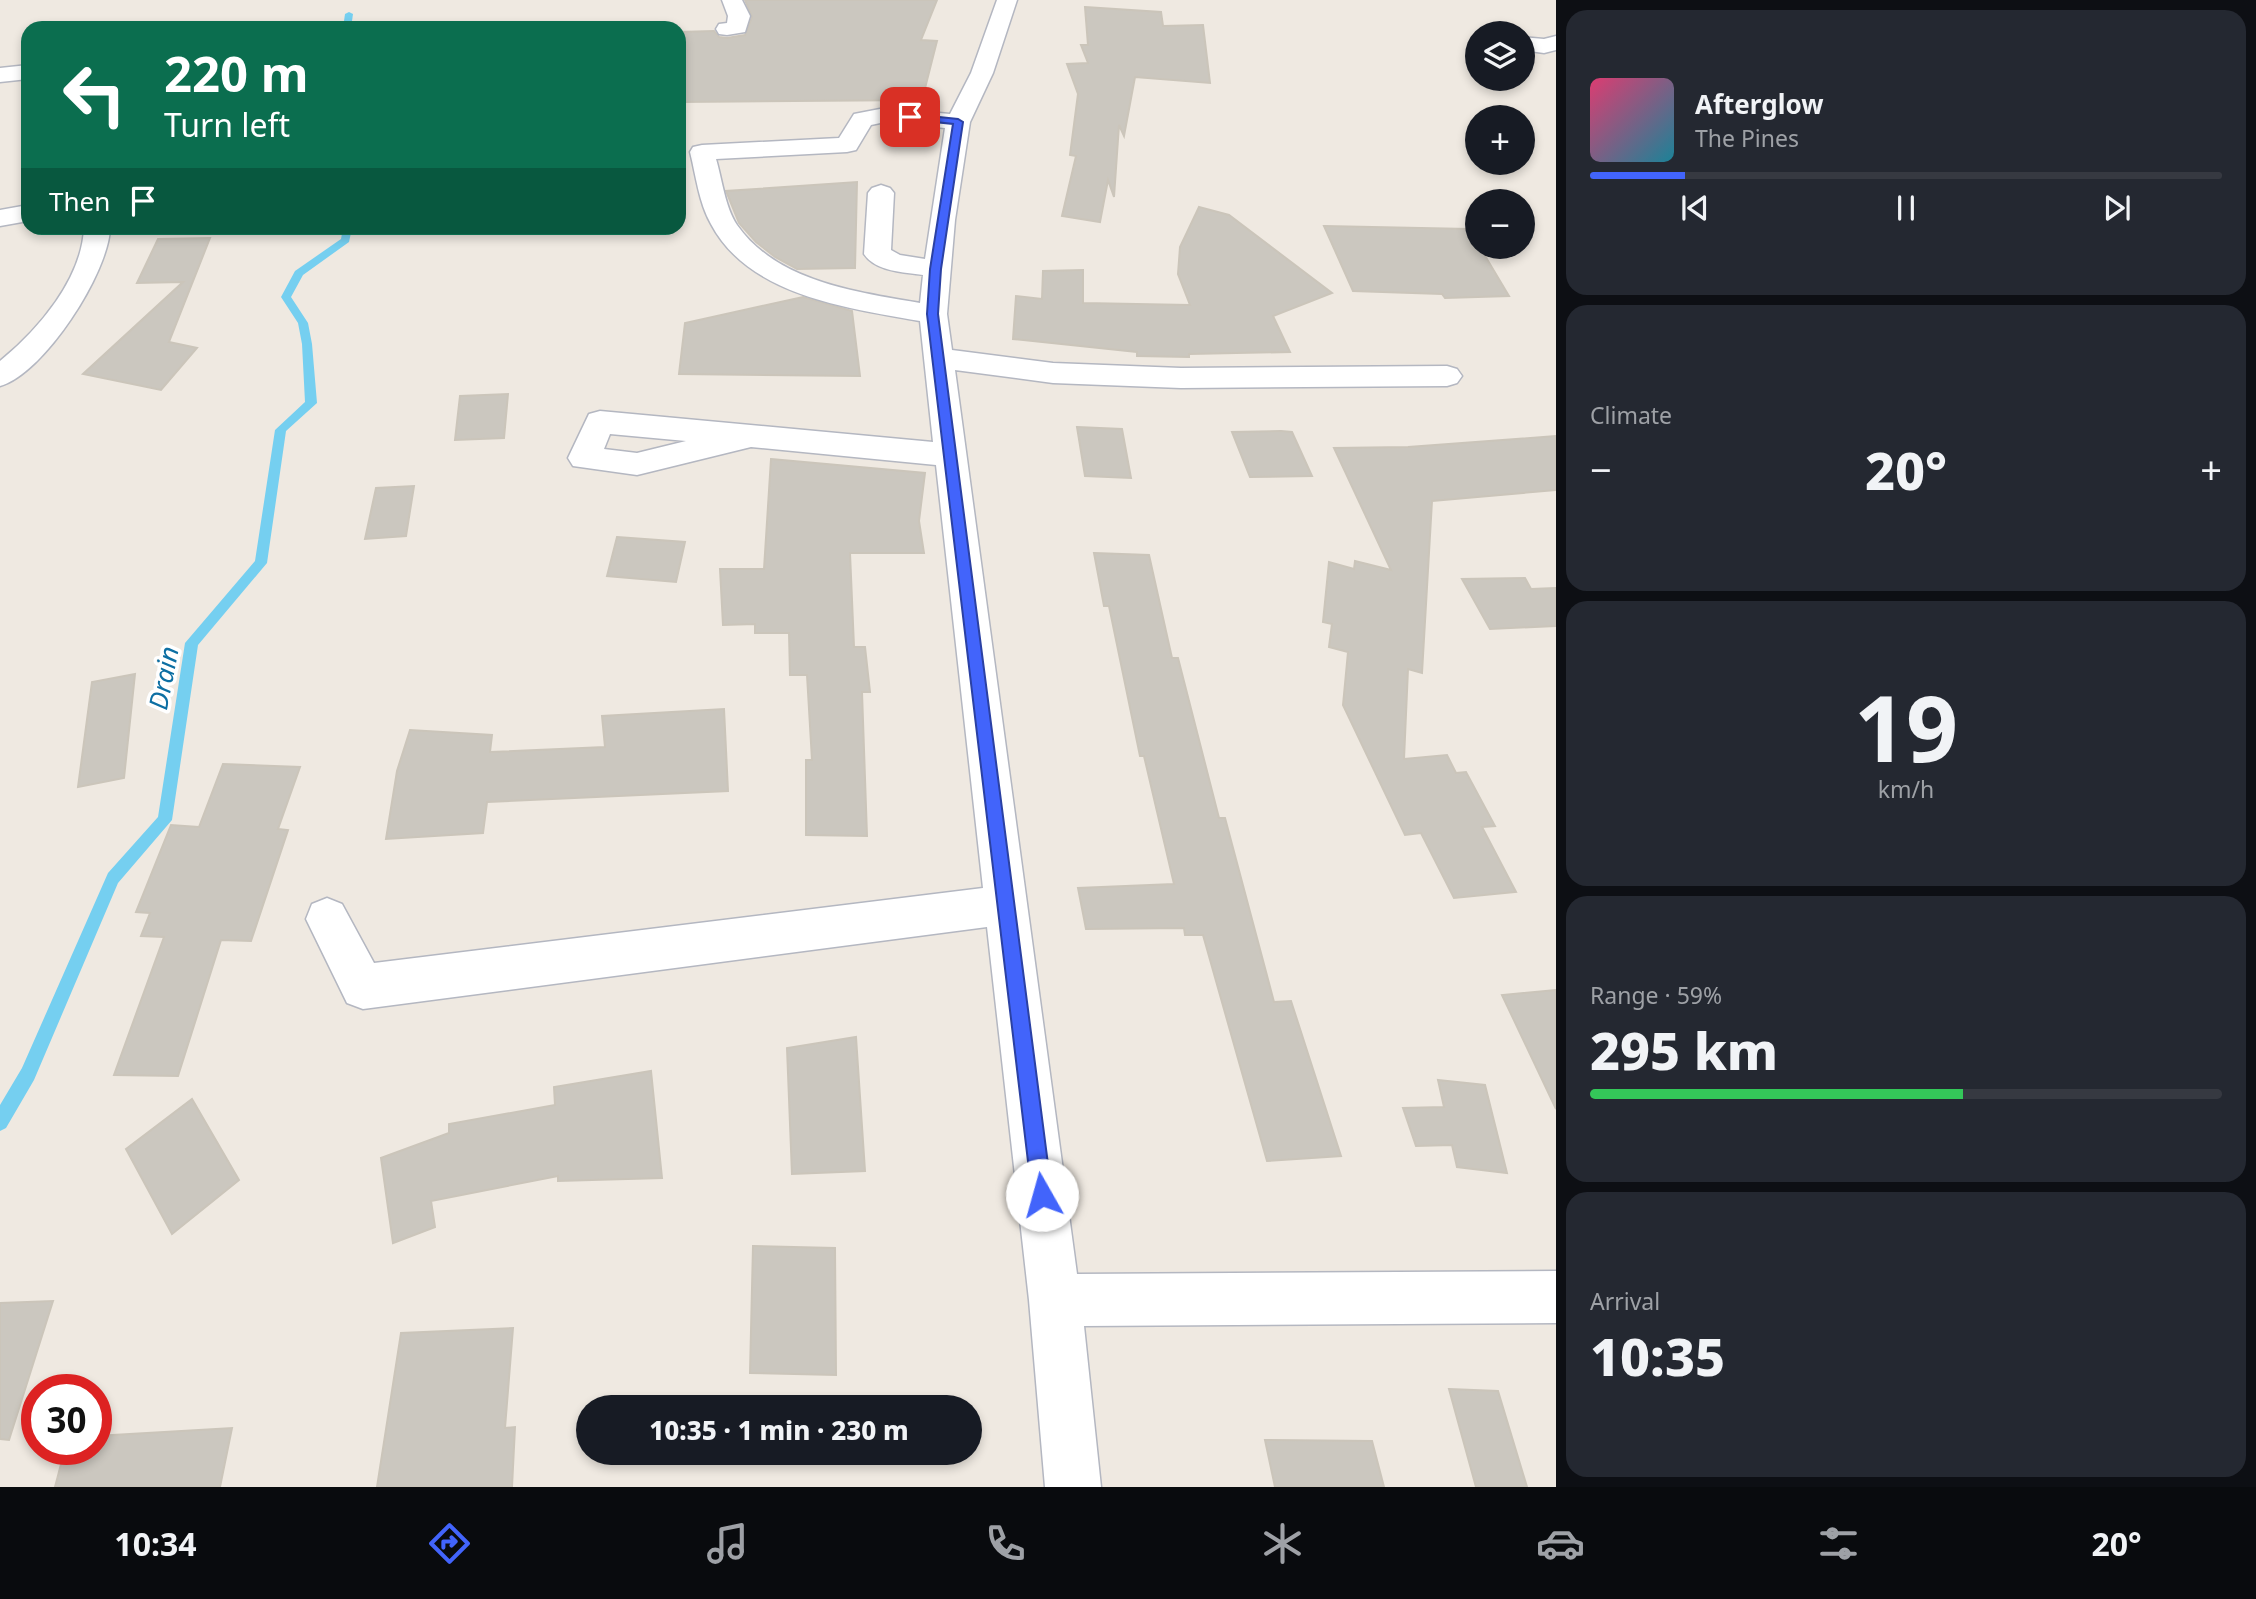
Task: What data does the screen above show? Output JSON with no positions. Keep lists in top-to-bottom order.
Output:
{
  "water": ["Drain"],
  "page": {
    "map_buttons": ["+", "−"],
    "turn": ["220 m", "Turn left"],
    "song": ["Afterglow", "The Pines"],
    "then": "Then",
    "tile": [
      "Climate",
      ["19", "km/h"],
      ["Range · 59%", "295 km"],
      ["Arrival", "10:35"]
    ],
    "heat": ["−", "20°", "+"],
    "limit": "30",
    "trip": "10:35 · 1 min · 230 m",
    "tabs": ["10:34", "20°"]
  }
}
